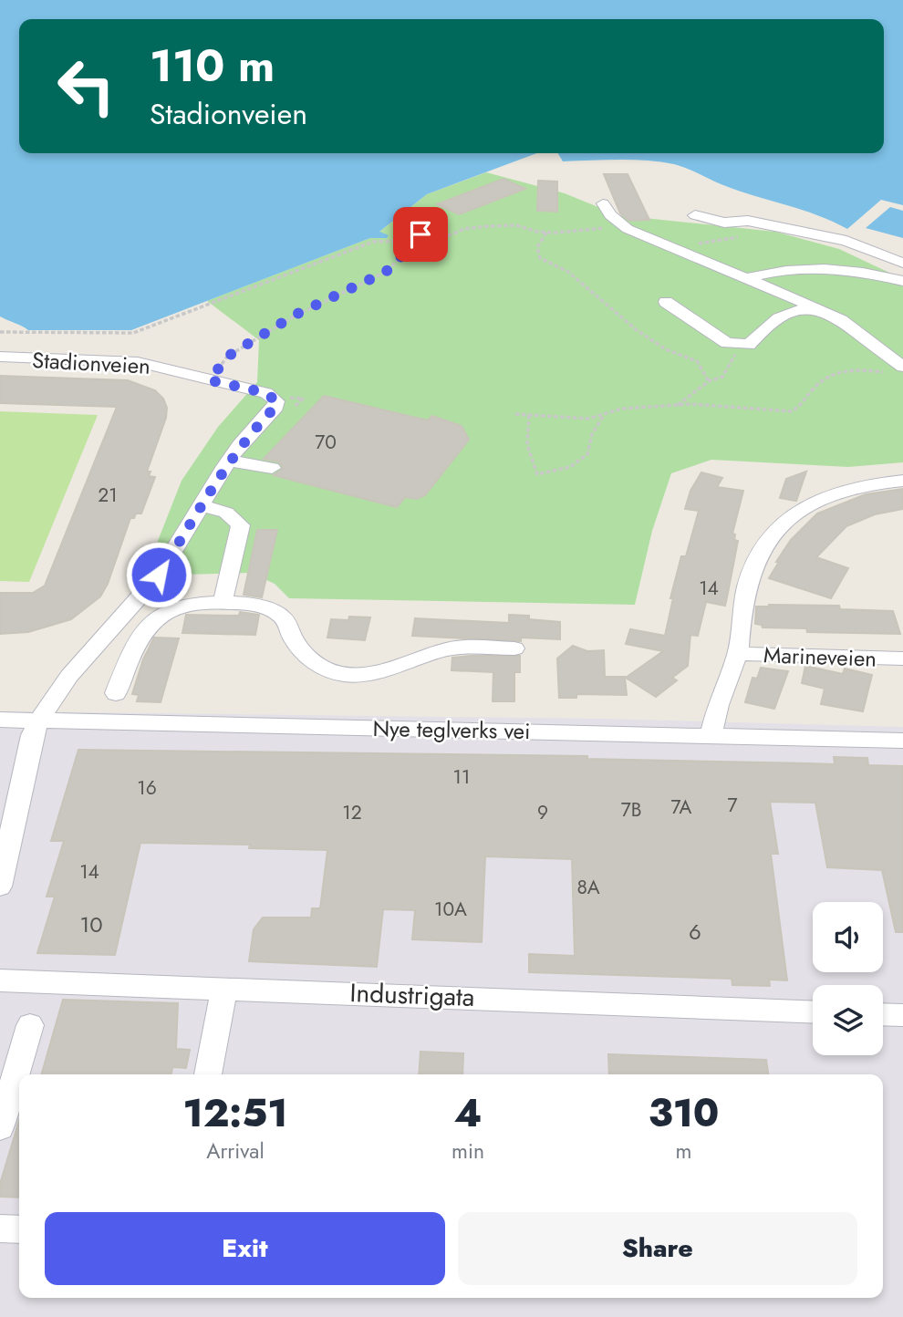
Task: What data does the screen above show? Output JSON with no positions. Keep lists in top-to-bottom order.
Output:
{
  "streets": {
    "street": [
      "Stadionveien",
      "Marineveien",
      "Nye teglverks vei",
      "Industrigata"
    ]
  },
  "crossings": [
    ["Stadionveien", "Nye teglverks vei"],
    ["Marineveien", "Nye teglverks vei"]
  ],
  "house_numbers": [
    "70",
    "21",
    "14",
    "11",
    "16",
    "7",
    "7A",
    "7B",
    "12",
    "9",
    "14",
    "8A",
    "10A",
    "10",
    "6"
  ],
  "page": {
    "turn": ["110 m", "Stadionveien"],
    "eta": [
      "12:51",
      "Arrival",
      "4",
      "min",
      "310",
      "m"
    ],
    "buttons": ["Exit", "Share"]
  }
}
